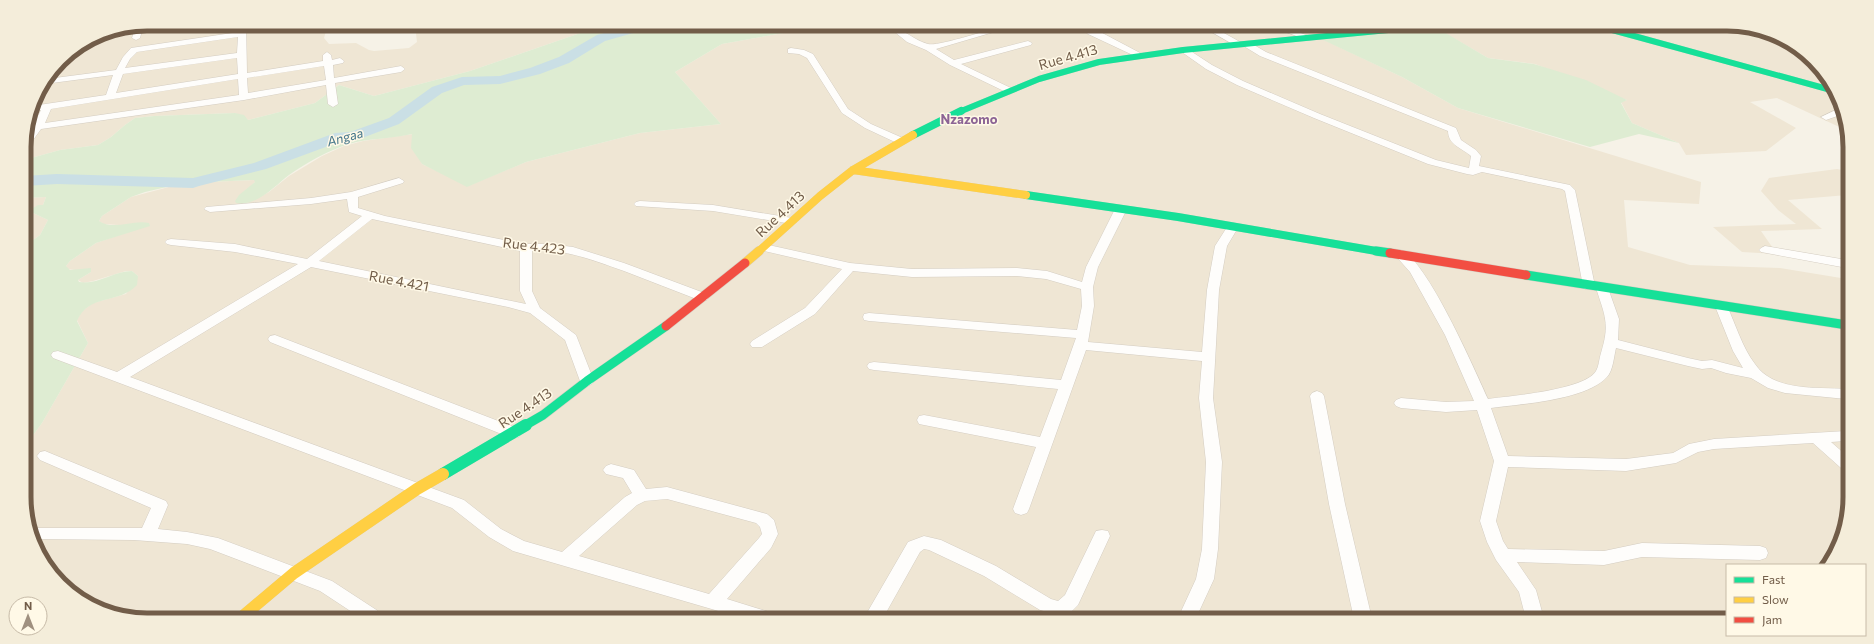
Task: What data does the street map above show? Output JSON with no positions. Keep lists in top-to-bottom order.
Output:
{
  "streets": {
    "street": ["Rue 4.413", "Rue 4.423", "Rue 4.421"]
  },
  "crossings": [
    ["Rue 4.413", "Rue 4.423"],
    ["Rue 4.413", "Rue 4.421"]
  ],
  "districts": ["Nzazomo"],
  "water": ["Angaa"],
  "legend": ["Fast", "Slow", "Jam"],
  "north": "top"
}
